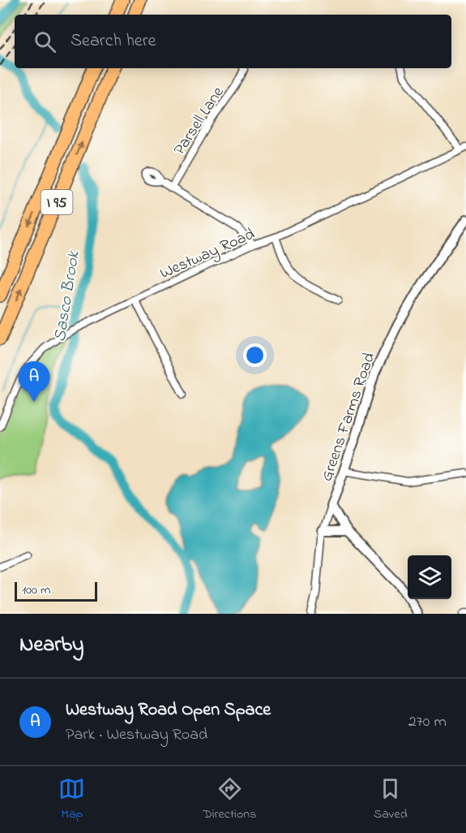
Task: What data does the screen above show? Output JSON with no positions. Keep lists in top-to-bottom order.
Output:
{
  "streets": {
    "highway": ["I 95"],
    "street": ["Parsell Lane", "Westway Road", "Greens Farms Road"]
  },
  "water": ["Sasco Brook"],
  "scale_bar": "100 m",
  "page": {
    "search": "Search here",
    "pins": "A",
    "scale": "100 m",
    "heading": "Nearby",
    "list": [
      {
        "mark": "A",
        "name": "Westway Road Open Space",
        "note": "Park · Westway Road",
        "value": "270 m"
      }
    ],
    "nav": ["Map", "Directions", "Saved"]
  }
}
